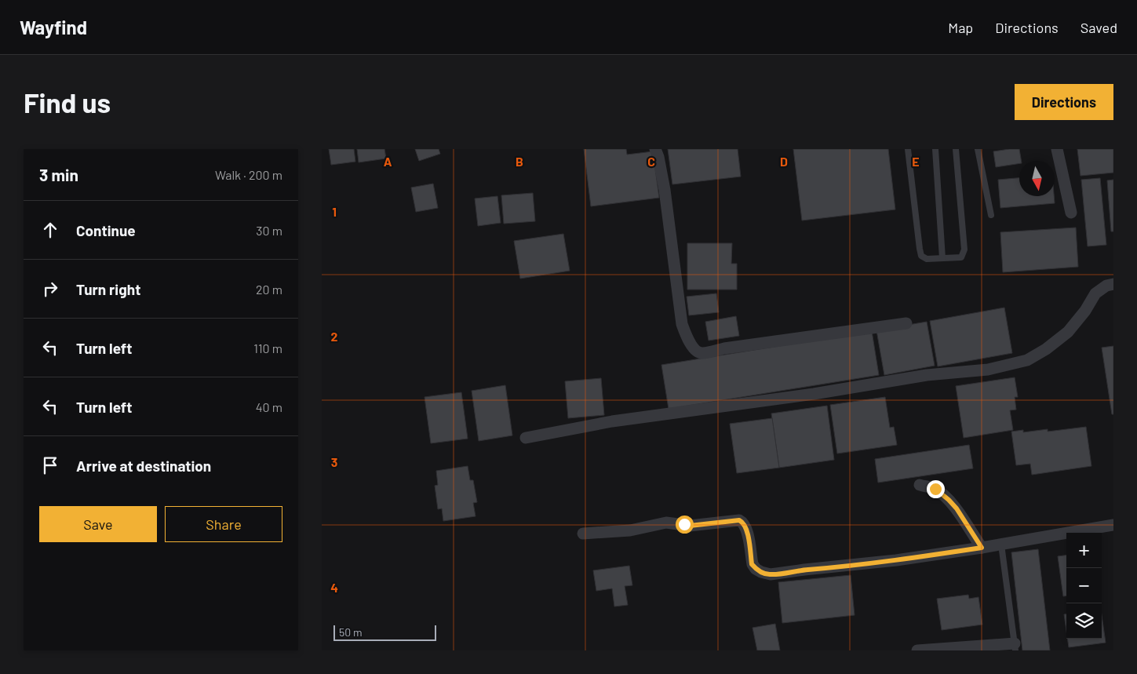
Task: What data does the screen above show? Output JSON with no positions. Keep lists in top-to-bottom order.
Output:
{
  "scale_bar": "50 m",
  "north": "bottom",
  "page": {
    "header": "Wayfind",
    "nav": ["Map", "Directions", "Saved"],
    "buttons": [
      "Directions",
      ["Save", "Share"]
    ],
    "title": "Find us",
    "heading": ["3 min", "Walk · 200 m"],
    "list": [
      ["Continue", "30 m"],
      ["Turn right", "20 m"],
      ["Turn left", "110 m"],
      ["Turn left", "40 m"],
      "Arrive at destination"
    ],
    "map_buttons": ["+", "−"],
    "scale": "50 m"
  },
  "grid": {
    "columns": [
      "A",
      "B",
      "C",
      "D",
      "E"
    ],
    "rows": [
      "1",
      "2",
      "3",
      "4"
    ]
  }
}
